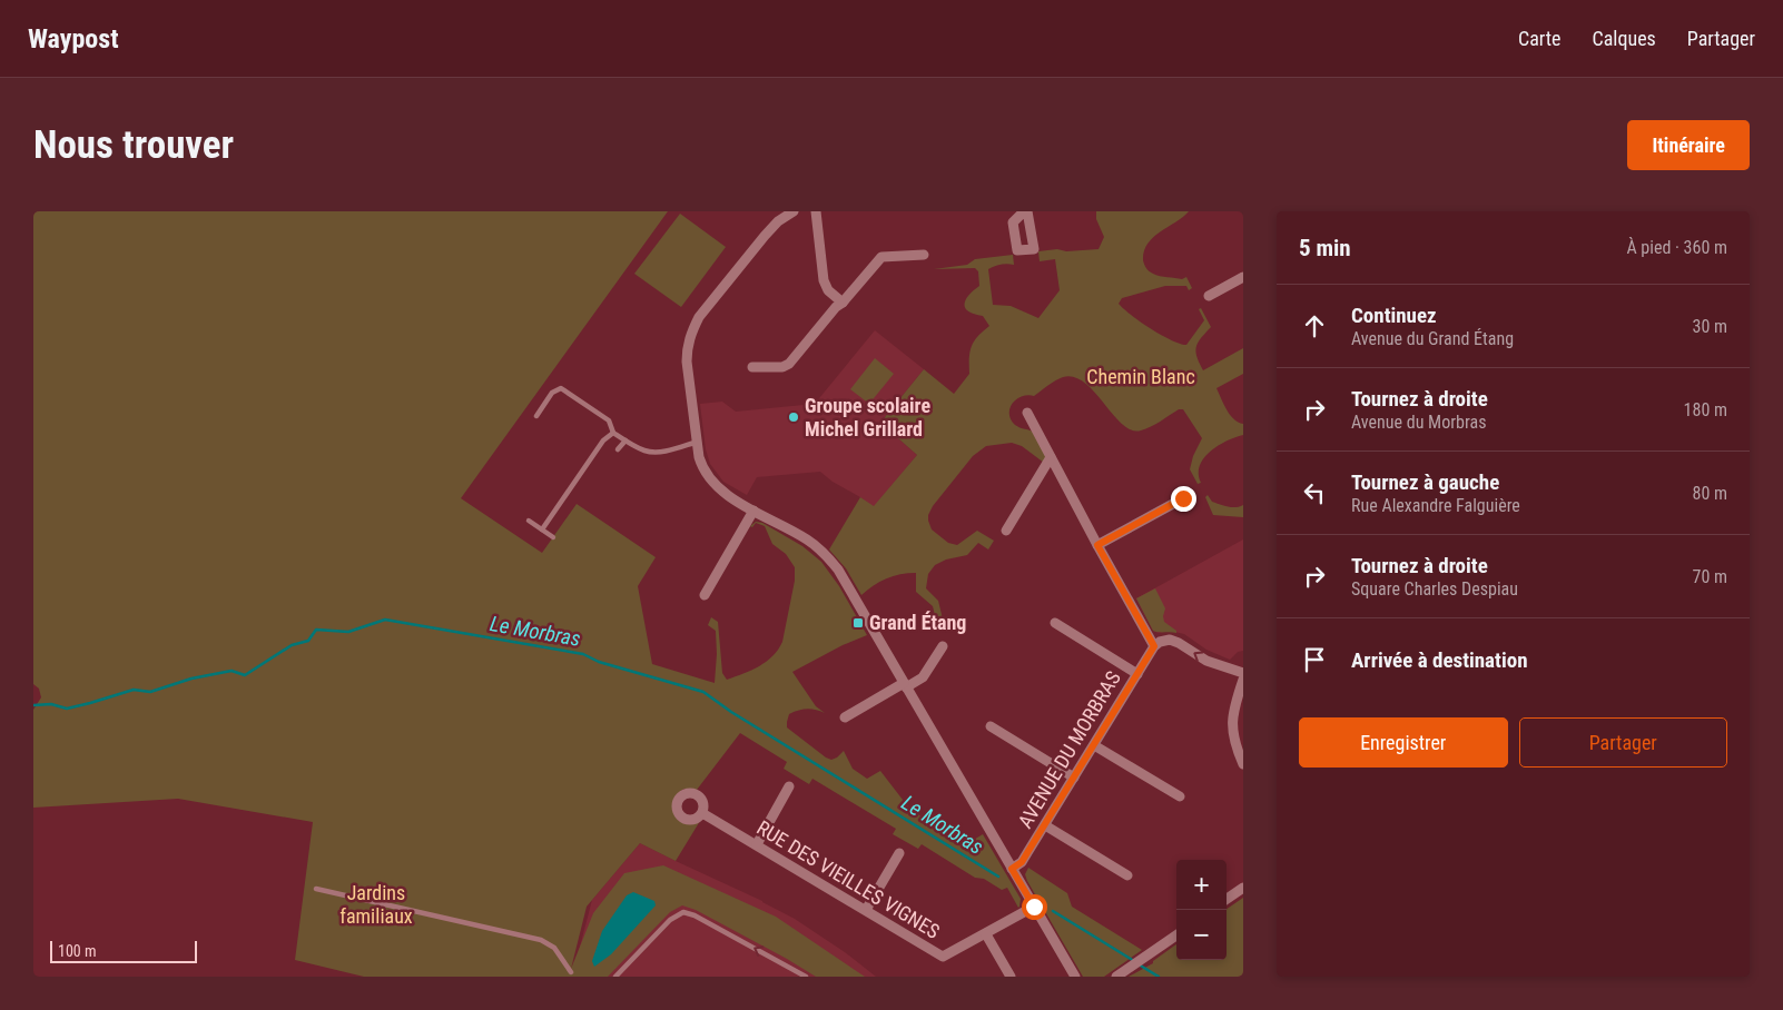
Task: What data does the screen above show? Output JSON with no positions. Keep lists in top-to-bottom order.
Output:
{
  "streets": {
    "street": ["AVENUE DU MORBRAS", "RUE DES VIEILLES VIGNES"]
  },
  "water": ["Le Morbras"],
  "parks": ["Chemin Blanc", "Jardins familiaux"],
  "places": {
    "other": ["Groupe scolaire Michel Grillard"],
    "transit": ["Grand Étang"]
  },
  "scale_bar": "100 m",
  "page": {
    "header": "Waypost",
    "nav": ["Carte", "Calques", "Partager"],
    "buttons": [
      "Itinéraire",
      ["Enregistrer", "Partager"]
    ],
    "title": "Nous trouver",
    "heading": ["5 min", "À pied · 360 m"],
    "list": [
      ["Continuez", "Avenue du Grand Étang", "30 m"],
      ["Tournez à droite", "Avenue du Morbras", "180 m"],
      ["Tournez à gauche", "Rue Alexandre Falguière", "80 m"],
      ["Tournez à droite", "Square Charles Despiau", "70 m"],
      "Arrivée à destination"
    ],
    "map_buttons": ["+", "−"],
    "scale": "100 m"
  }
}
